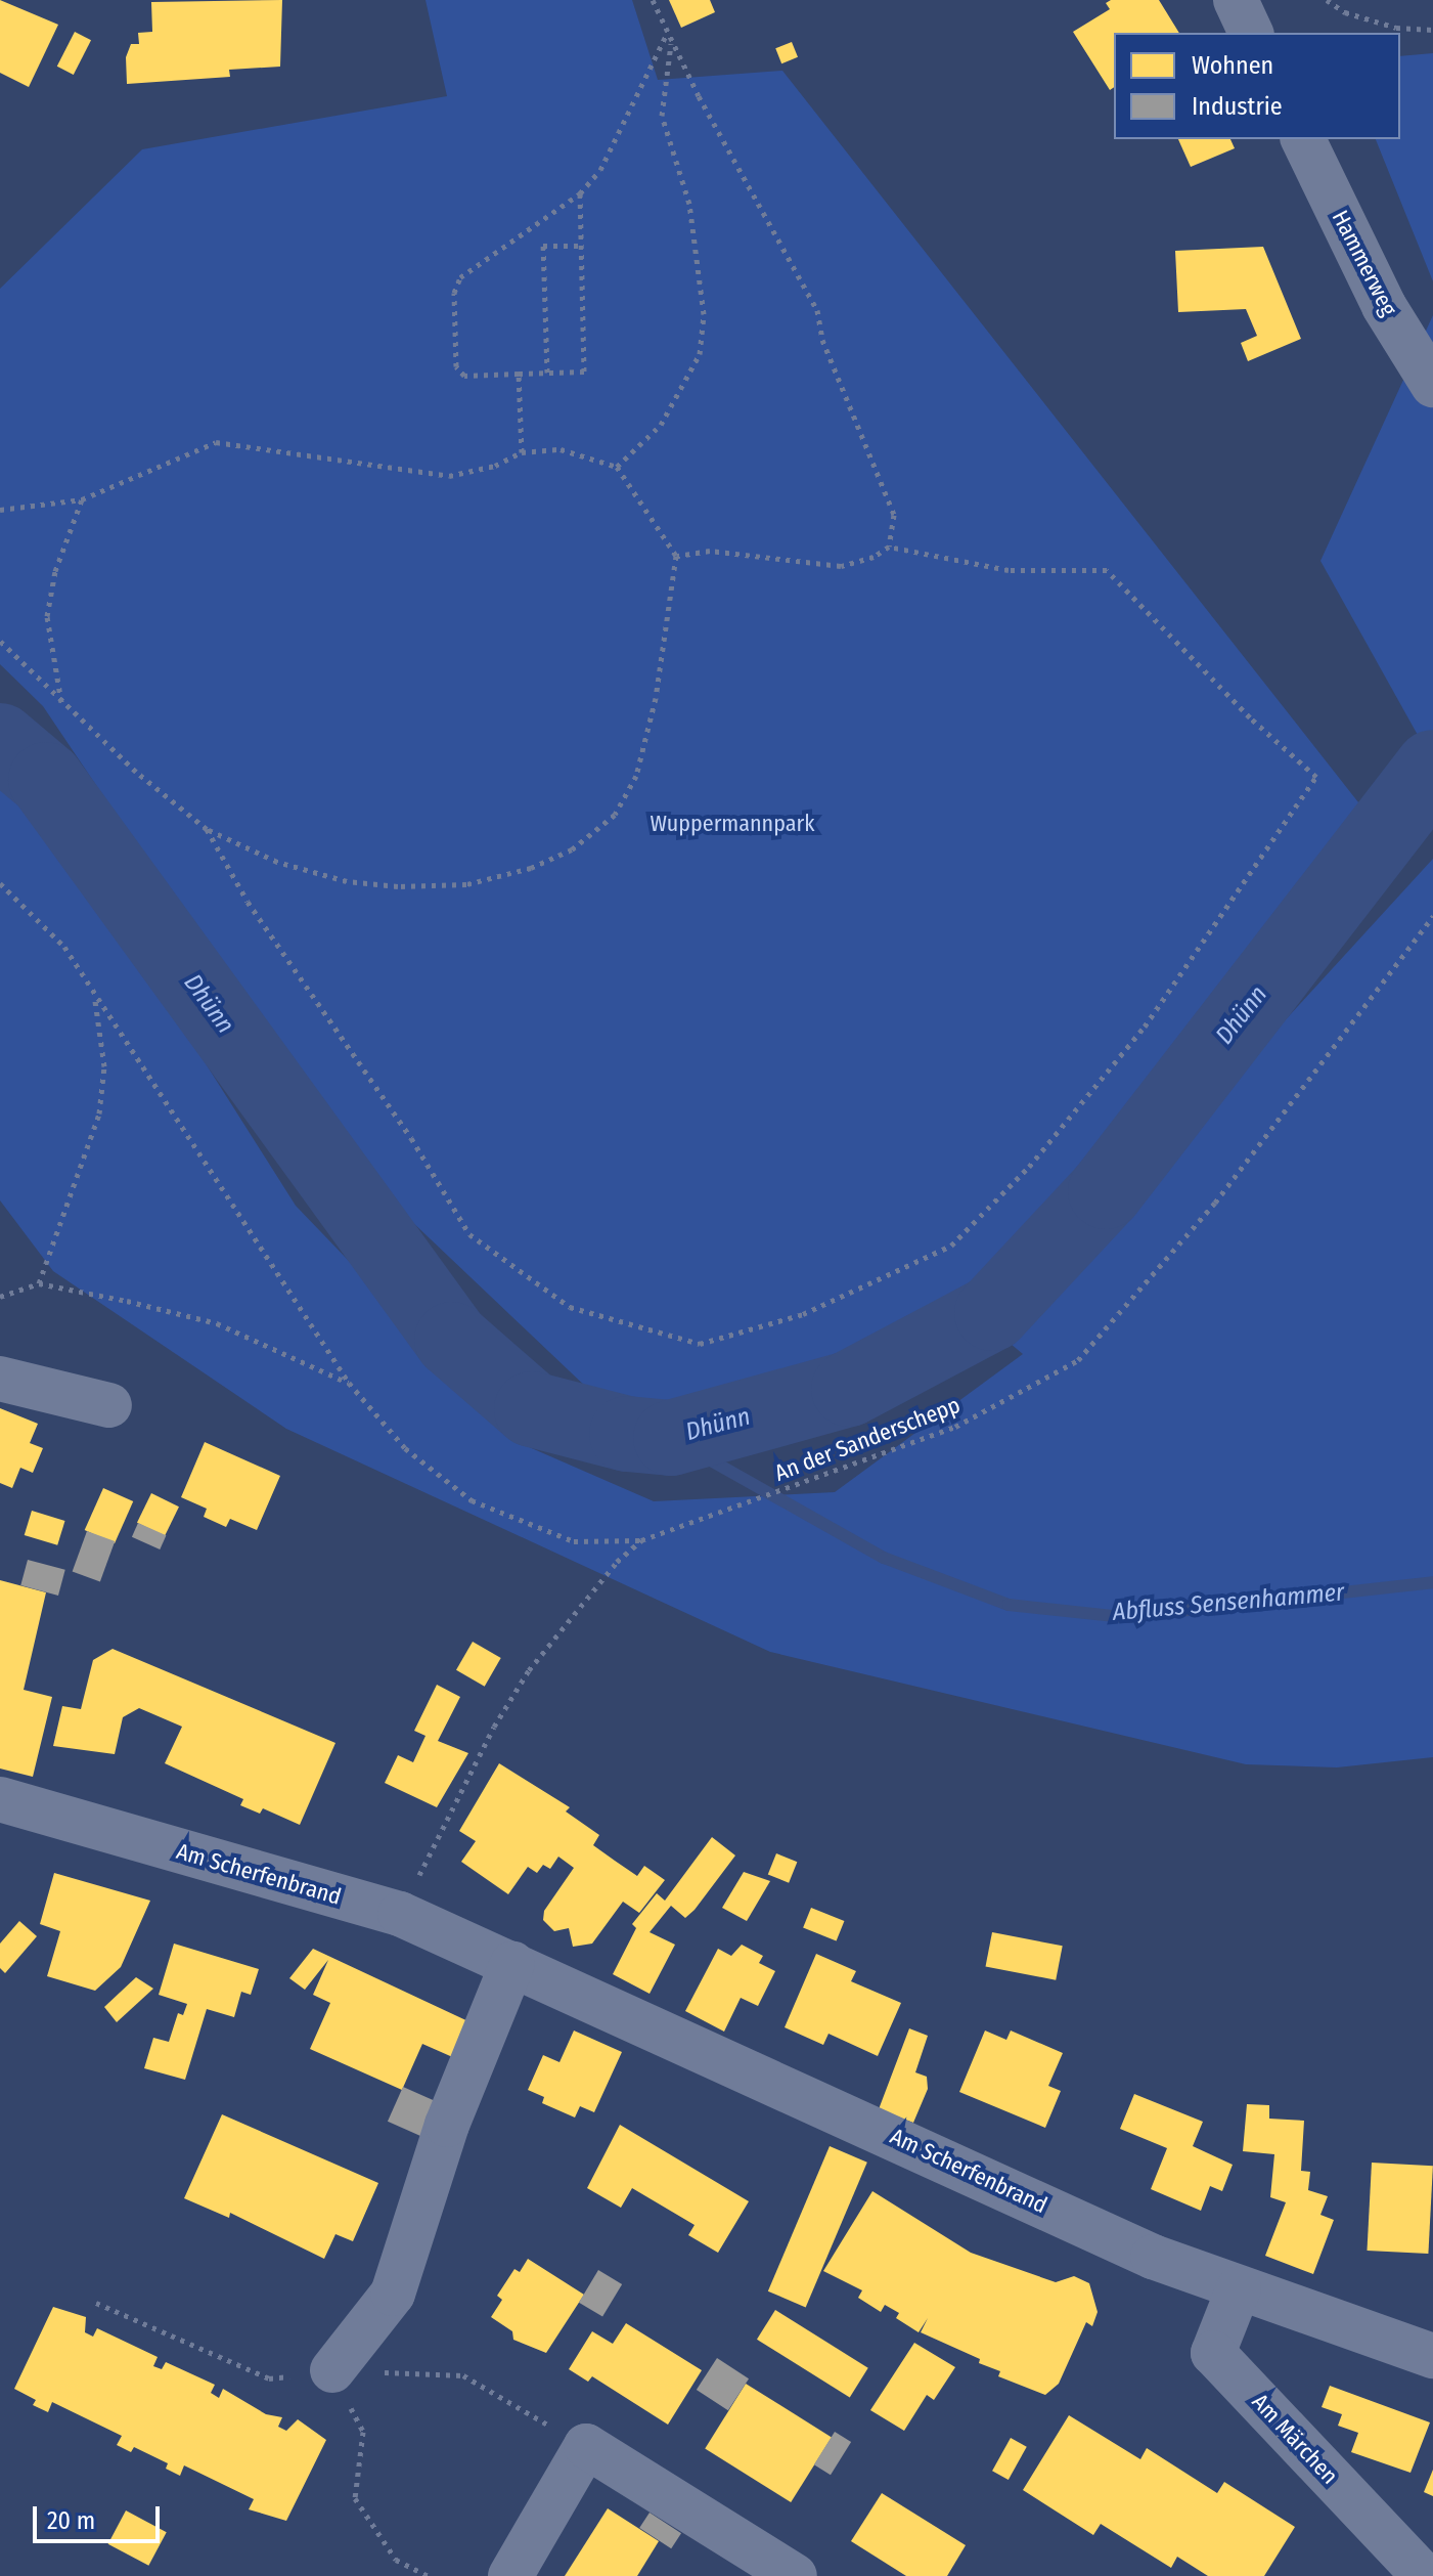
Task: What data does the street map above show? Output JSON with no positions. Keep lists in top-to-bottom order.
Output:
{
  "streets": {
    "street": ["Hammerweg", "Am Scherfenbrand", "Am Märchen"],
    "path": ["An der Sanderschepp"]
  },
  "crossings": [
    ["An der Sanderschepp", "Am Scherfenbrand"],
    ["Am Scherfenbrand", "Am Märchen"]
  ],
  "water": ["Dhünn", "Abfluss Sensenhammer"],
  "parks": ["Wuppermannpark"],
  "legend": ["Wohnen", "Industrie"],
  "scale_bar": "20 m"
}
